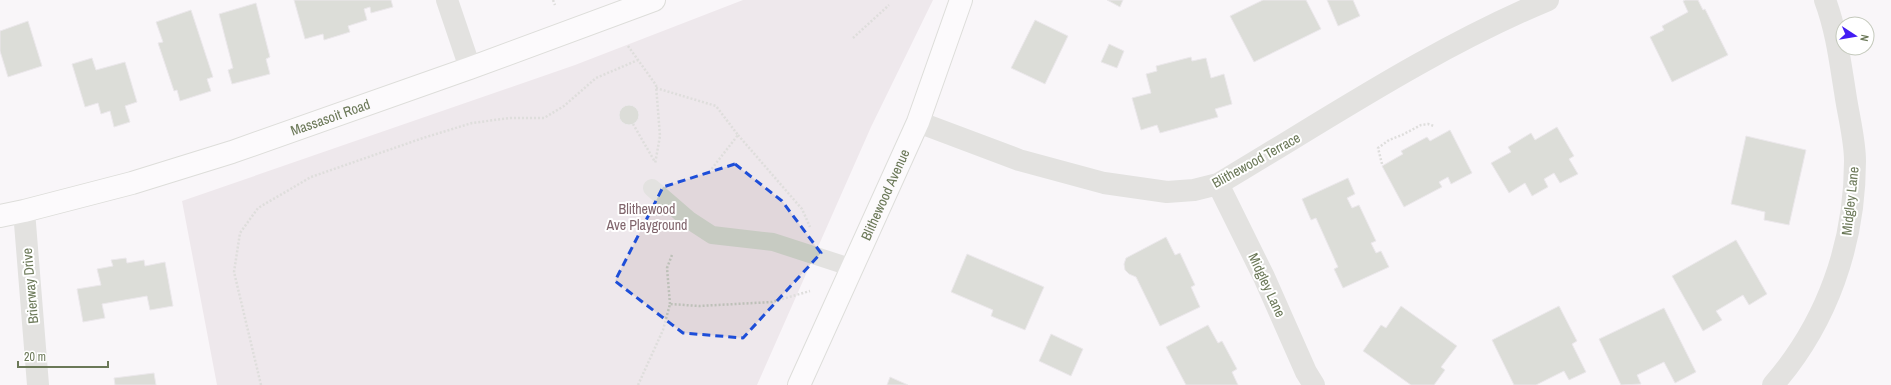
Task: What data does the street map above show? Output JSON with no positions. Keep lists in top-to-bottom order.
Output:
{
  "streets": {
    "main road": ["Massasoit Road", "Blithewood Avenue"],
    "street": ["Blithewood Terrace", "Midgley Lane", "Brierway Drive"]
  },
  "crossings": [
    ["Massasoit Road", "Brierway Drive"],
    ["Blithewood Terrace", "Blithewood Avenue"],
    ["Blithewood Terrace", "Midgley Lane"]
  ],
  "parks": ["Blithewood Ave Playground"],
  "scale_bar": "20 m",
  "north": "right"
}
